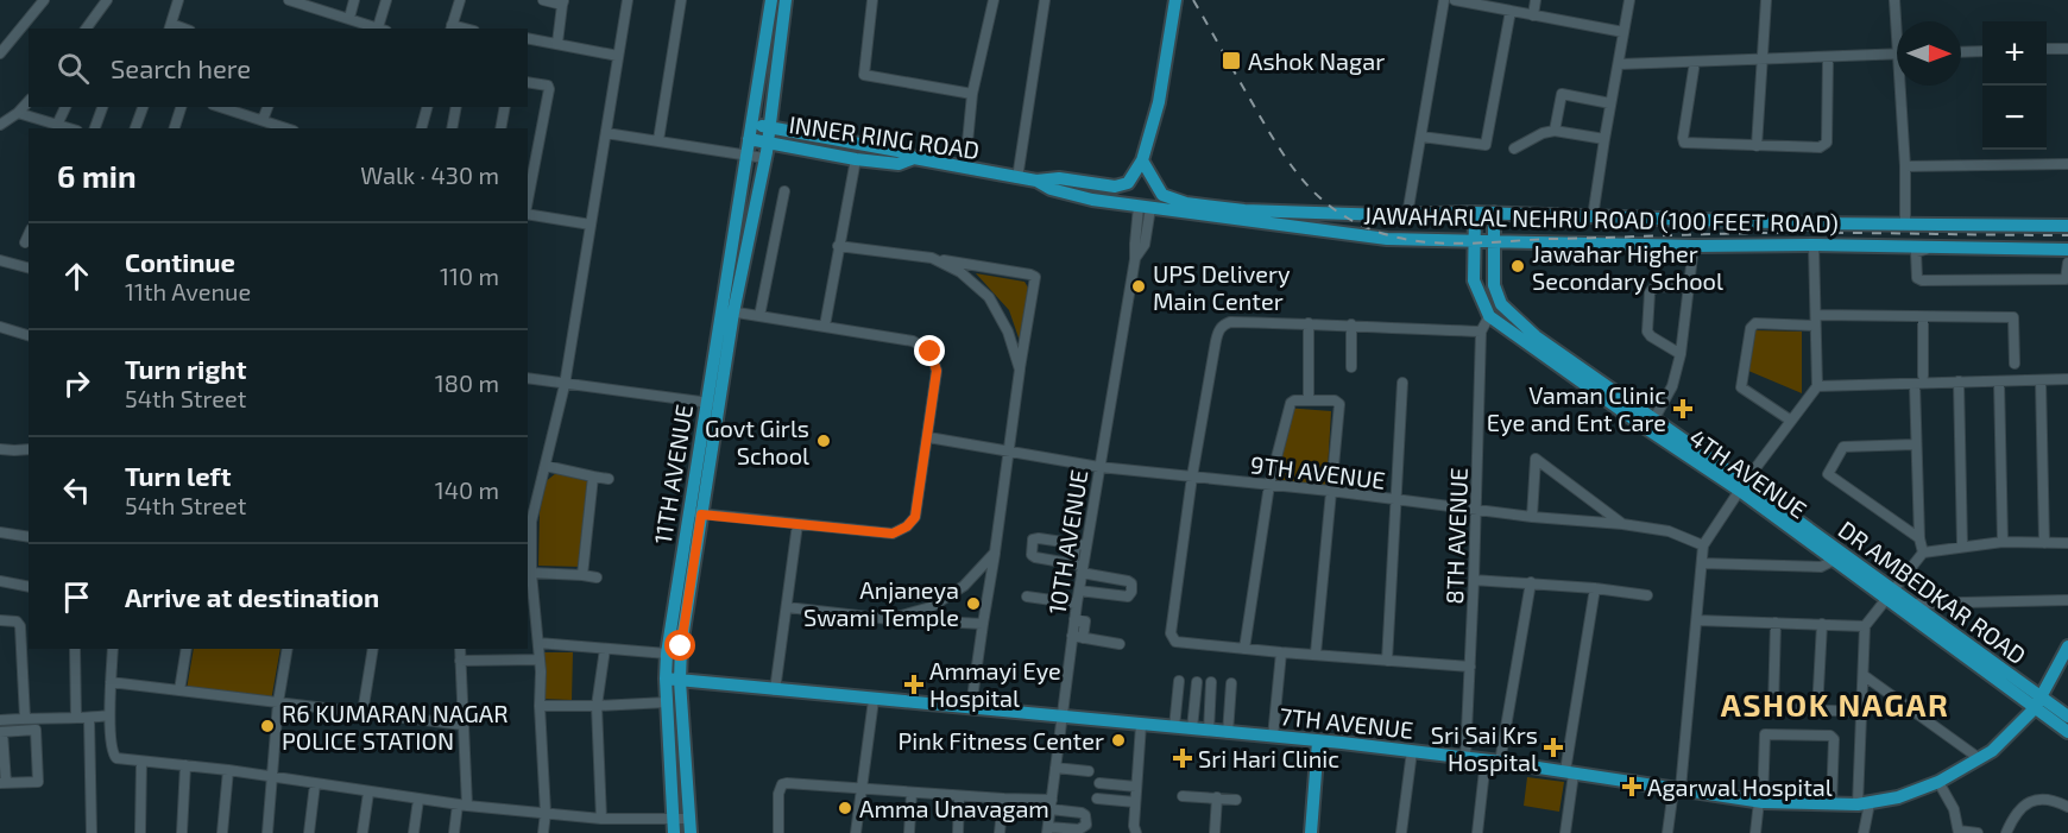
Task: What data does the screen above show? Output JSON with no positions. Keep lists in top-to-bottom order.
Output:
{
  "streets": {
    "main road": [
      "INNER RING ROAD",
      "JAWAHARLAL NEHRU ROAD (100 FEET ROAD)",
      "4TH AVENUE",
      "11TH AVENUE",
      "DR AMBEDKAR ROAD",
      "7TH AVENUE"
    ],
    "street": ["9TH AVENUE", "8TH AVENUE", "10TH AVENUE"]
  },
  "crossings": [
    ["INNER RING ROAD", "JAWAHARLAL NEHRU ROAD (100 FEET ROAD)"],
    ["INNER RING ROAD", "11TH AVENUE"],
    ["JAWAHARLAL NEHRU ROAD (100 FEET ROAD)", "10TH AVENUE"],
    ["JAWAHARLAL NEHRU ROAD (100 FEET ROAD)", "DR AMBEDKAR ROAD"],
    ["9TH AVENUE", "8TH AVENUE"],
    ["9TH AVENUE", "10TH AVENUE"],
    ["4TH AVENUE", "8TH AVENUE"],
    ["4TH AVENUE", "DR AMBEDKAR ROAD"],
    ["4TH AVENUE", "7TH AVENUE"],
    ["11TH AVENUE", "7TH AVENUE"],
    ["8TH AVENUE", "7TH AVENUE"],
    ["10TH AVENUE", "7TH AVENUE"],
    ["DR AMBEDKAR ROAD", "7TH AVENUE"]
  ],
  "districts": ["ASHOK NAGAR"],
  "places": {
    "transit": ["Ashok Nagar"],
    "other": [
      "Jawahar Higher Secondary School",
      "UPS Delivery Main Center",
      "Govt Girls School",
      "Anjaneya Swami Temple",
      "R6 KUMARAN NAGAR POLICE STATION",
      "Pink Fitness Center",
      "Amma Unavagam"
    ],
    "health": [
      "Vaman Clinic Eye and Ent Care",
      "Ammayi Eye Hospital",
      "Sri Sai Krs Hospital",
      "Sri Hari Clinic",
      "Agarwal Hospital"
    ]
  },
  "north": "right",
  "page": {
    "map_buttons": ["+", "−"],
    "search": "Search here",
    "heading": ["6 min", "Walk · 430 m"],
    "list": [
      ["Continue", "11th Avenue", "110 m"],
      ["Turn right", "54th Street", "180 m"],
      ["Turn left", "54th Street", "140 m"],
      "Arrive at destination"
    ]
  }
}
